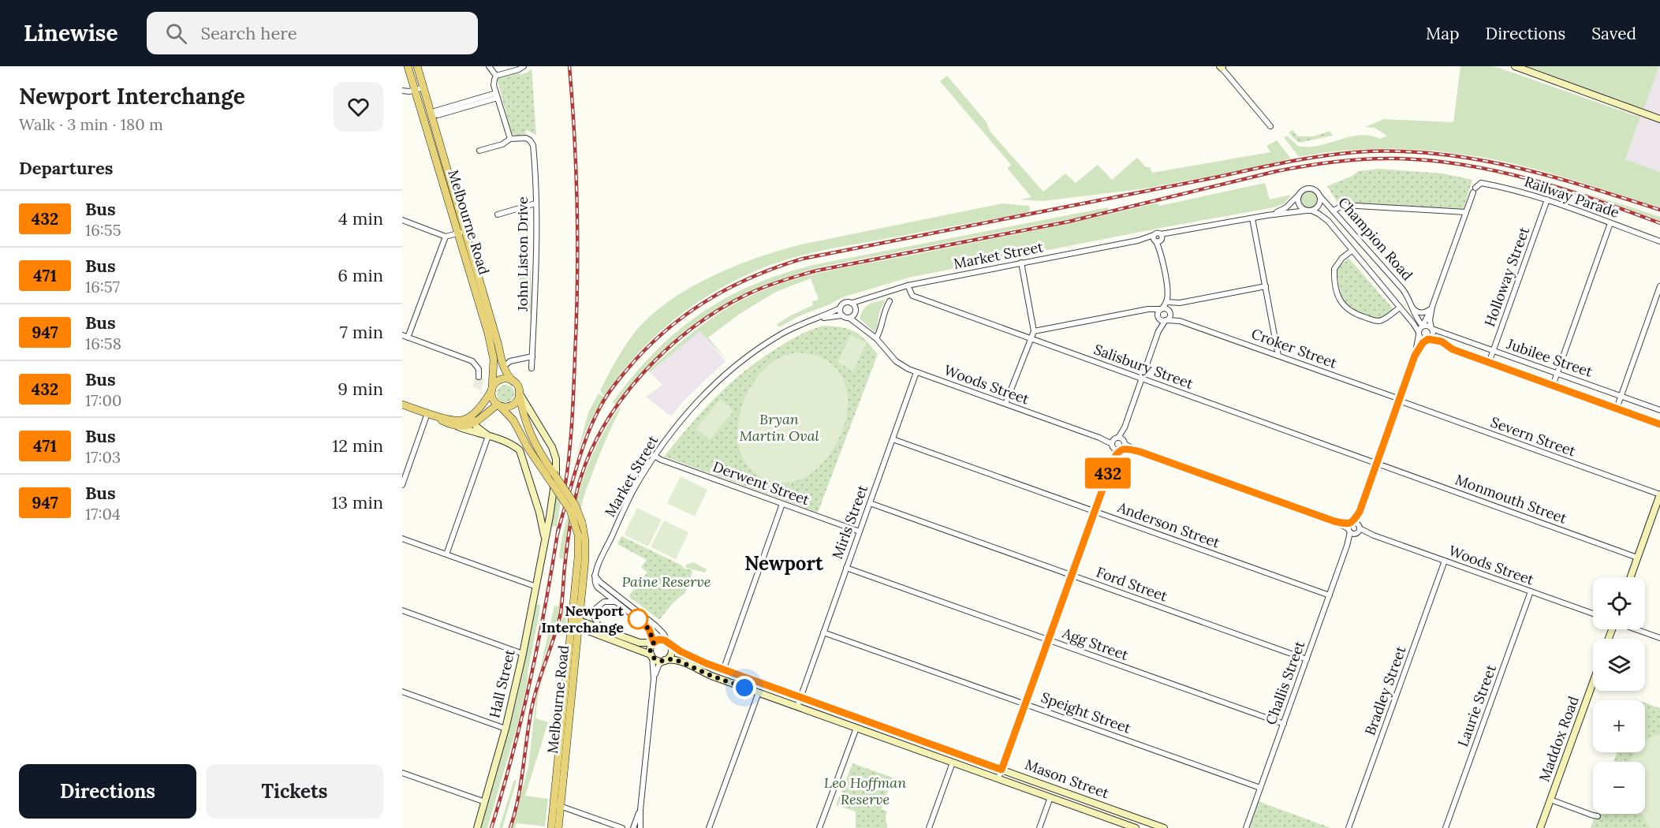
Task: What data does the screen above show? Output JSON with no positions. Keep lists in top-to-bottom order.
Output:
{
  "streets": {
    "main road": ["Melbourne Road"],
    "street": [
      "Railway Parade",
      "Champion Road",
      "John Liston Drive",
      "Market Street",
      "Holloway Street",
      "Croker Street",
      "Jubilee Street",
      "Salisbury Street",
      "Woods Street",
      "Severn Street",
      "Derwent Street",
      "Monmouth Street",
      "Mirls Street",
      "Anderson Street",
      "Ford Street",
      "Agg Street",
      "Challis Street",
      "Hall Street",
      "Bradley Street",
      "Laurie Street",
      "Speight Street",
      "Maddox Road",
      "Mason Street"
    ]
  },
  "crossings": [
    ["Railway Parade", "Holloway Street"],
    ["Melbourne Road", "Hall Street"],
    ["Champion Road", "Market Street"],
    ["Champion Road", "Jubilee Street"],
    ["Champion Road", "Challis Street"],
    ["Market Street", "Salisbury Street"],
    ["Market Street", "Woods Street"],
    ["Market Street", "Derwent Street"],
    ["Holloway Street", "Jubilee Street"],
    ["Croker Street", "Severn Street"],
    ["Croker Street", "Challis Street"],
    ["Jubilee Street", "Challis Street"],
    ["Salisbury Street", "Monmouth Street"],
    ["Salisbury Street", "Challis Street"],
    ["Woods Street", "Mirls Street"],
    ["Woods Street", "Challis Street"],
    ["Woods Street", "Bradley Street"],
    ["Woods Street", "Laurie Street"],
    ["Severn Street", "Challis Street"],
    ["Derwent Street", "Mirls Street"],
    ["Monmouth Street", "Challis Street"],
    ["Mirls Street", "Anderson Street"],
    ["Mirls Street", "Ford Street"],
    ["Mirls Street", "Agg Street"],
    ["Mirls Street", "Speight Street"],
    ["Mirls Street", "Mason Street"],
    ["Anderson Street", "Challis Street"],
    ["Ford Street", "Challis Street"],
    ["Agg Street", "Challis Street"],
    ["Challis Street", "Speight Street"]
  ],
  "districts": ["Newport"],
  "parks": ["Bryan Martin Oval", "Paine Reserve", "Leo Hoffman Reserve"],
  "places": ["Newport Interchange"],
  "lines": ["bus line 432"],
  "page": {
    "header": "Linewise",
    "search": "Search here",
    "nav": ["Map", "Directions", "Saved"],
    "heading": [
      ["Newport Interchange", "Walk · 3 min · 180 m"],
      "Departures"
    ],
    "on_map": "432",
    "list": [
      {
        "mark": "432",
        "name": "Bus",
        "note": "16:55",
        "value": "4 min"
      },
      {
        "mark": "471",
        "name": "Bus",
        "note": "16:57",
        "value": "6 min"
      },
      {
        "mark": "947",
        "name": "Bus",
        "note": "16:58",
        "value": "7 min"
      },
      {
        "mark": "432",
        "name": "Bus",
        "note": "17:00",
        "value": "9 min"
      },
      {
        "mark": "471",
        "name": "Bus",
        "note": "17:03",
        "value": "12 min"
      },
      {
        "mark": "947",
        "name": "Bus",
        "note": "17:04",
        "value": "13 min"
      }
    ],
    "map_buttons": ["+", "−"],
    "buttons": ["Directions", "Tickets"]
  }
}
